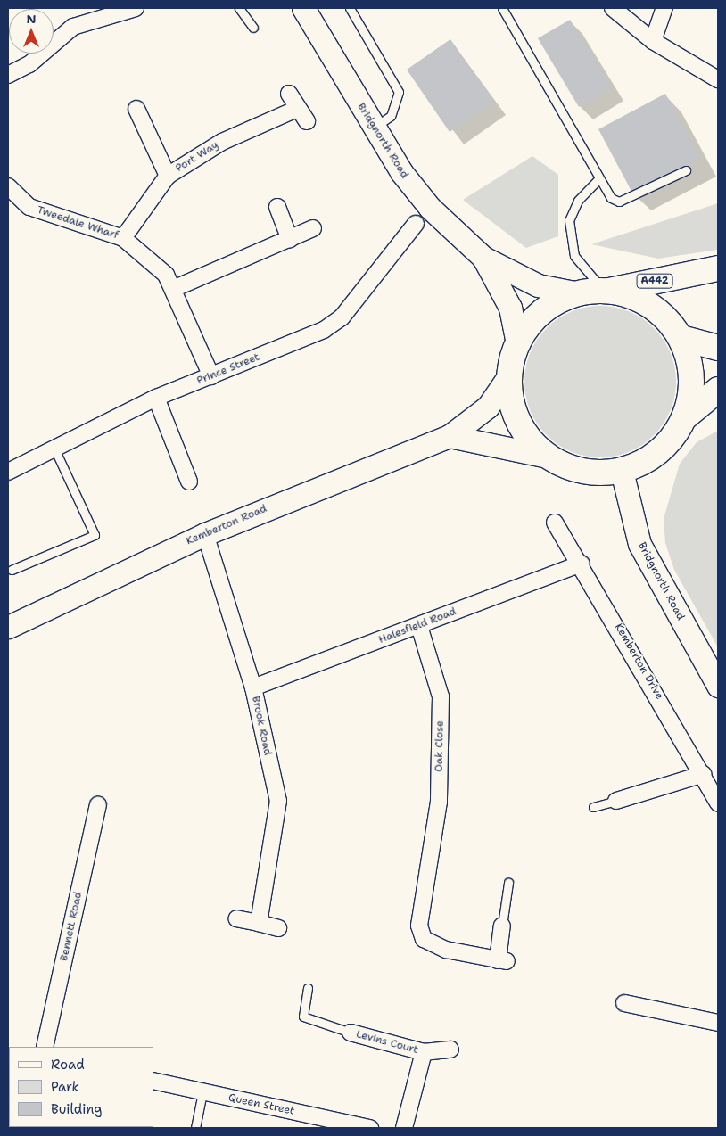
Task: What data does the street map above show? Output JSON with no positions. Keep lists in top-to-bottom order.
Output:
{
  "streets": {
    "main road": ["A442"],
    "street": [
      "Bridgnorth Road",
      "Port Way",
      "Tweedale Wharf",
      "Prince Street",
      "Kemberton Road",
      "Halesfield Road",
      "Kemberton Drive",
      "Brook Road",
      "Oak Close",
      "Bennett Road",
      "Levins Court",
      "Queen Street"
    ]
  },
  "crossings": [
    ["Port Way", "Tweedale Wharf"],
    ["Tweedale Wharf", "Prince Street"],
    ["Kemberton Road", "Brook Road"],
    ["Halesfield Road", "Kemberton Drive"],
    ["Halesfield Road", "Brook Road"],
    ["Halesfield Road", "Oak Close"]
  ],
  "legend": ["Road", "Park", "Building"],
  "north": "top"
}
